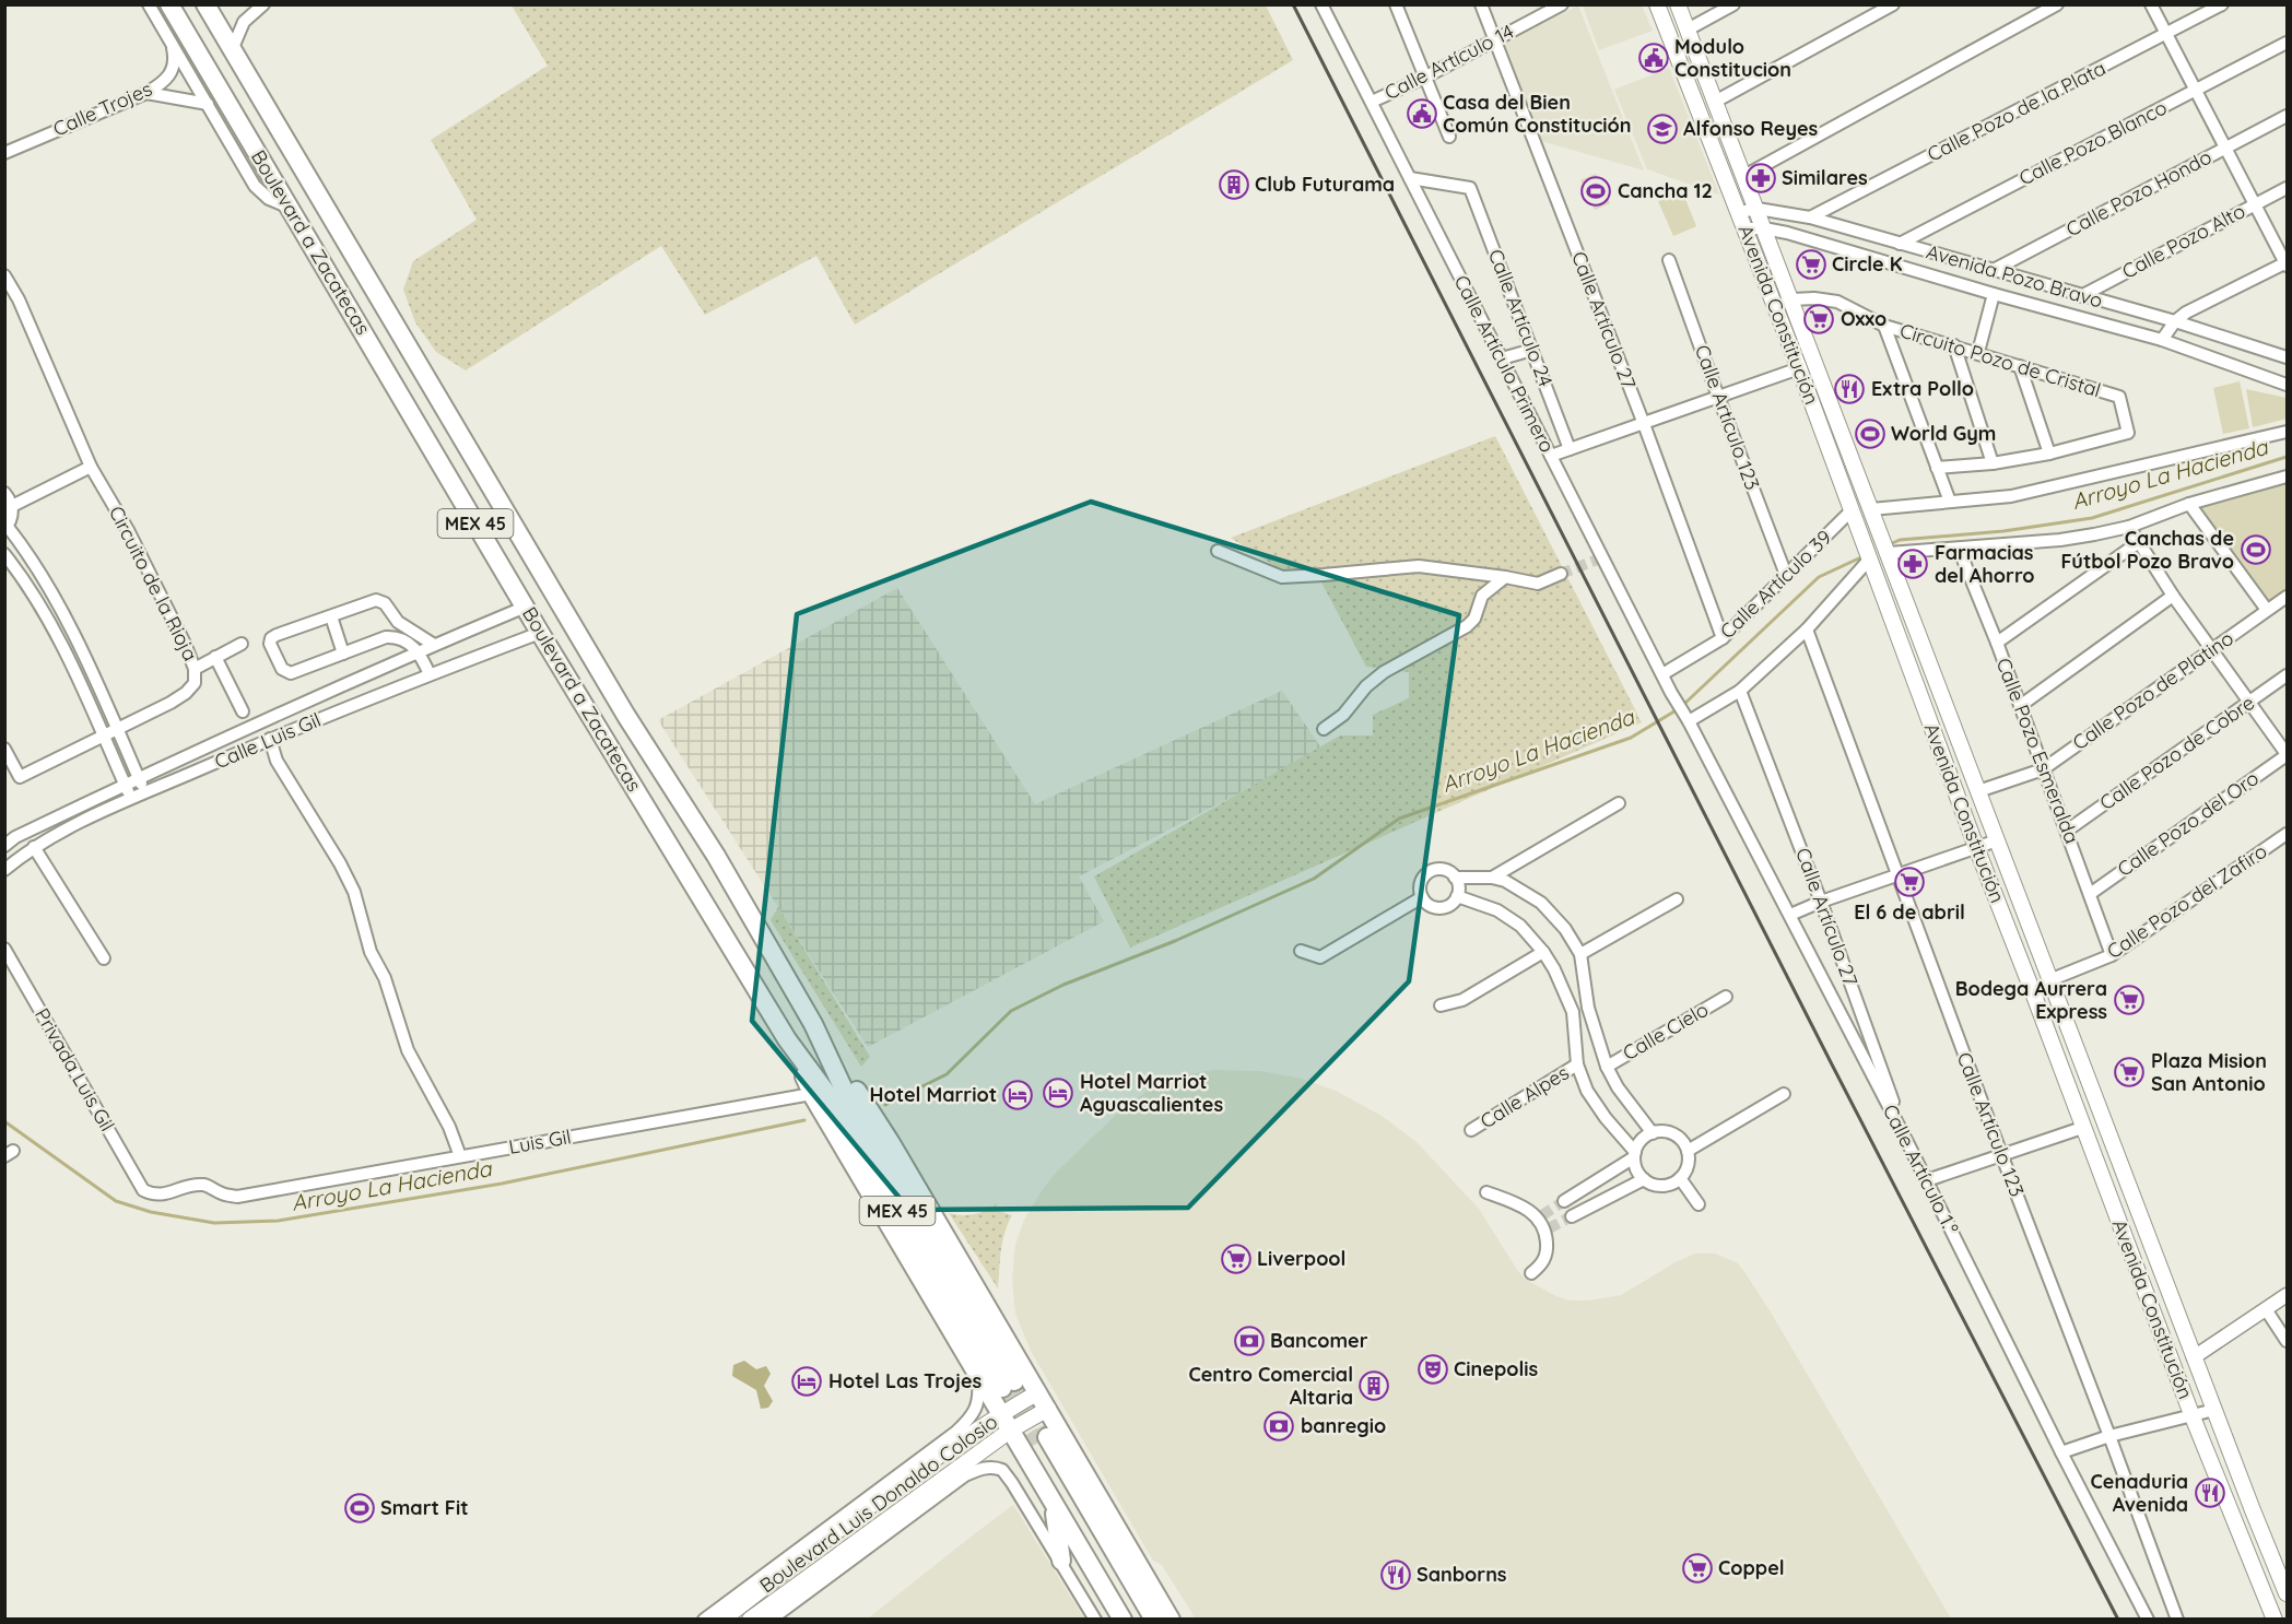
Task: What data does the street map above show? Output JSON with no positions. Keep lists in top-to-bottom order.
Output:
{
  "streets": {
    "main road": [
      "Boulevard a Zacatecas",
      "Avenida Constitución",
      "MEX 45",
      "Boulevard Luis Donaldo Colosio"
    ],
    "street": [
      "Calle Artículo 14",
      "Calle Trojes",
      "Calle Pozo de la Plata",
      "Calle Pozo Blanco",
      "Calle Pozo Hondo",
      "Calle Pozo Alto",
      "Avenida Pozo Bravo",
      "Calle Artículo 24",
      "Calle Artículo 27",
      "Circuito Pozo de Cristal",
      "Calle Artículo Primero",
      "Calle Artículo 123",
      "Circuito de la Rioja",
      "Calle Artículo 39",
      "Calle Pozo de Platino",
      "Calle Luis Gil",
      "Calle Pozo Esmeralda",
      "Calle Pozo de Cobre",
      "Calle Pozo del Oro",
      "Calle Pozo del Zafiro",
      "Calle Cielo",
      "Privada Luis Gil",
      "Calle Alpes",
      "Luis Gil",
      "Calle Artículo 1.º"
    ]
  },
  "crossings": [
    ["Calle Artículo 14", "Calle Artículo 27"],
    ["Calle Artículo 14", "Calle Artículo Primero"],
    ["Calle Pozo de la Plata", "Avenida Pozo Bravo"],
    ["Calle Pozo Blanco", "Avenida Pozo Bravo"],
    ["Calle Pozo Hondo", "Avenida Pozo Bravo"],
    ["Calle Pozo Alto", "Avenida Pozo Bravo"],
    ["Boulevard a Zacatecas", "Calle Luis Gil"],
    ["Boulevard a Zacatecas", "Luis Gil"],
    ["Avenida Pozo Bravo", "Avenida Constitución"],
    ["Avenida Constitución", "Circuito Pozo de Cristal"],
    ["Avenida Constitución", "Calle Artículo 39"],
    ["Avenida Constitución", "Calle Pozo de Platino"],
    ["Avenida Constitución", "Calle Pozo del Zafiro"],
    ["Calle Artículo 24", "Calle Artículo Primero"],
    ["Calle Artículo 27", "Calle Artículo 39"],
    ["Calle Artículo 27", "Calle Artículo 1.º"],
    ["Calle Artículo Primero", "Calle Artículo 39"],
    ["Calle Artículo Primero", "Calle Artículo 1.º"],
    ["Calle Artículo 123", "Calle Artículo 39"],
    ["Calle Pozo de Platino", "Calle Pozo Esmeralda"],
    ["Calle Pozo Esmeralda", "Calle Pozo de Cobre"],
    ["Calle Pozo Esmeralda", "Calle Pozo del Oro"],
    ["Calle Pozo Esmeralda", "Calle Pozo del Zafiro"],
    ["Privada Luis Gil", "Luis Gil"]
  ],
  "water": ["Arroyo La Hacienda"],
  "places": {
    "public building": ["Modulo Constitucion", "Casa del Bien Común Constitución"],
    "school or university": ["Alfonso Reyes"],
    "pharmacy": ["Similares", "Farmacias del Ahorro"],
    "building": ["Club Futurama", "Centro Comercial Altaria"],
    "sports": [
      "Cancha 12",
      "World Gym",
      "Canchas de Fútbol Pozo Bravo",
      "Smart Fit"
    ],
    "supermarket": [
      "Circle K",
      "Oxxo",
      "El 6 de abril",
      "Bodega Aurrera Express",
      "Plaza Mision San Antonio",
      "Liverpool",
      "Coppel"
    ],
    "restaurant": ["Extra Pollo", "Cenaduria Avenida", "Sanborns"],
    "hotel": ["Hotel Marriot Aguascalientes", "Hotel Marriot", "Hotel Las Trojes"],
    "bank": ["Bancomer", "banregio"],
    "theatre": ["Cinepolis"]
  }
}
